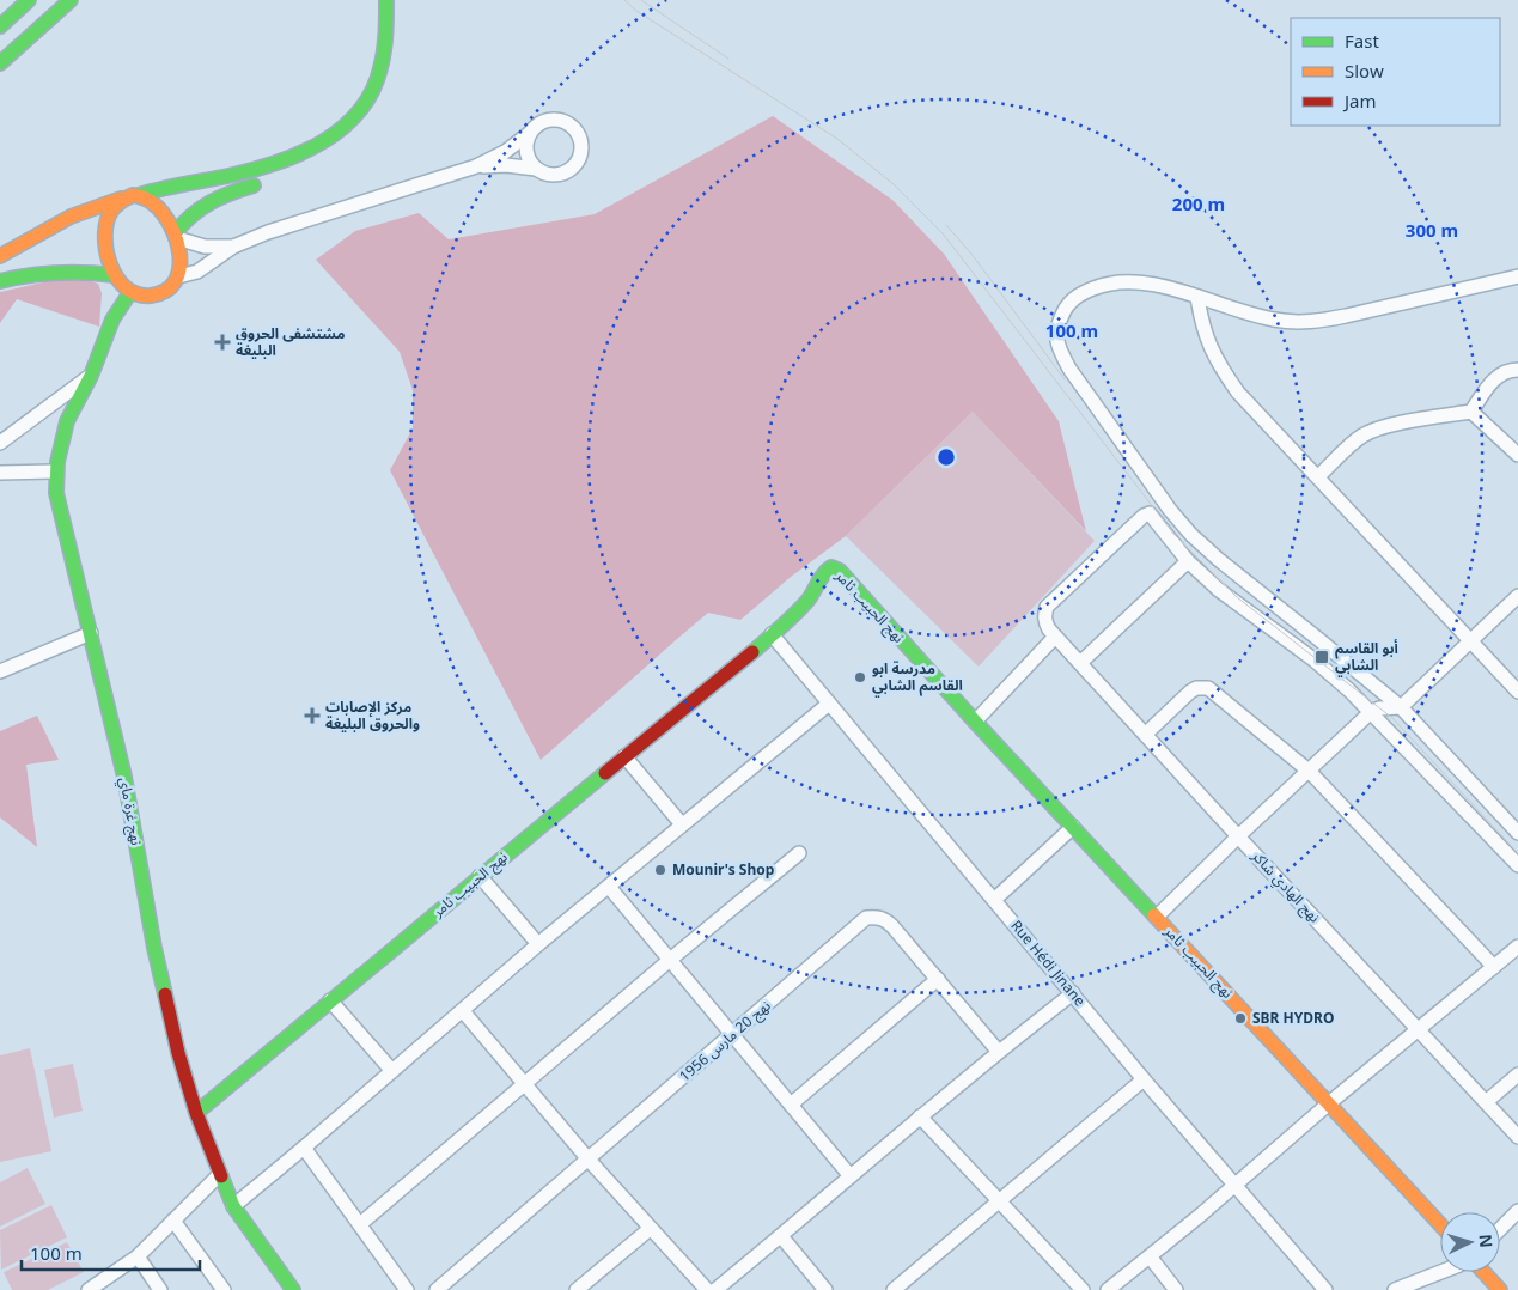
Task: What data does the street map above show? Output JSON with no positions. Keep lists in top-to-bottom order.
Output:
{
  "streets": {
    "main road": ["نهج الحبيب ثامر", "نهج غرة ماي"],
    "street": ["نهج الهادي شاكر", "Rue Hédi Jinane", "نهج 20 مارس 1956"]
  },
  "crossings": [
    ["نهج الحبيب ثامر", "نهج غرة ماي"],
    ["نهج الحبيب ثامر", "Rue Hédi Jinane"]
  ],
  "places": {
    "health": ["مشتشفى الحروق البليغة", "مركز الإصابات والحروق البليغة"],
    "transit": ["أبو القاسم الشابي"],
    "other": ["مدرسة ابو القاسم الشابي", "Mounir's Shop", "SBR HYDRO"]
  },
  "legend": ["Fast", "Slow", "Jam"],
  "scale_bar": "100 m",
  "north": "right",
  "rings": ["200 m", "300 m", "100 m"]
}
